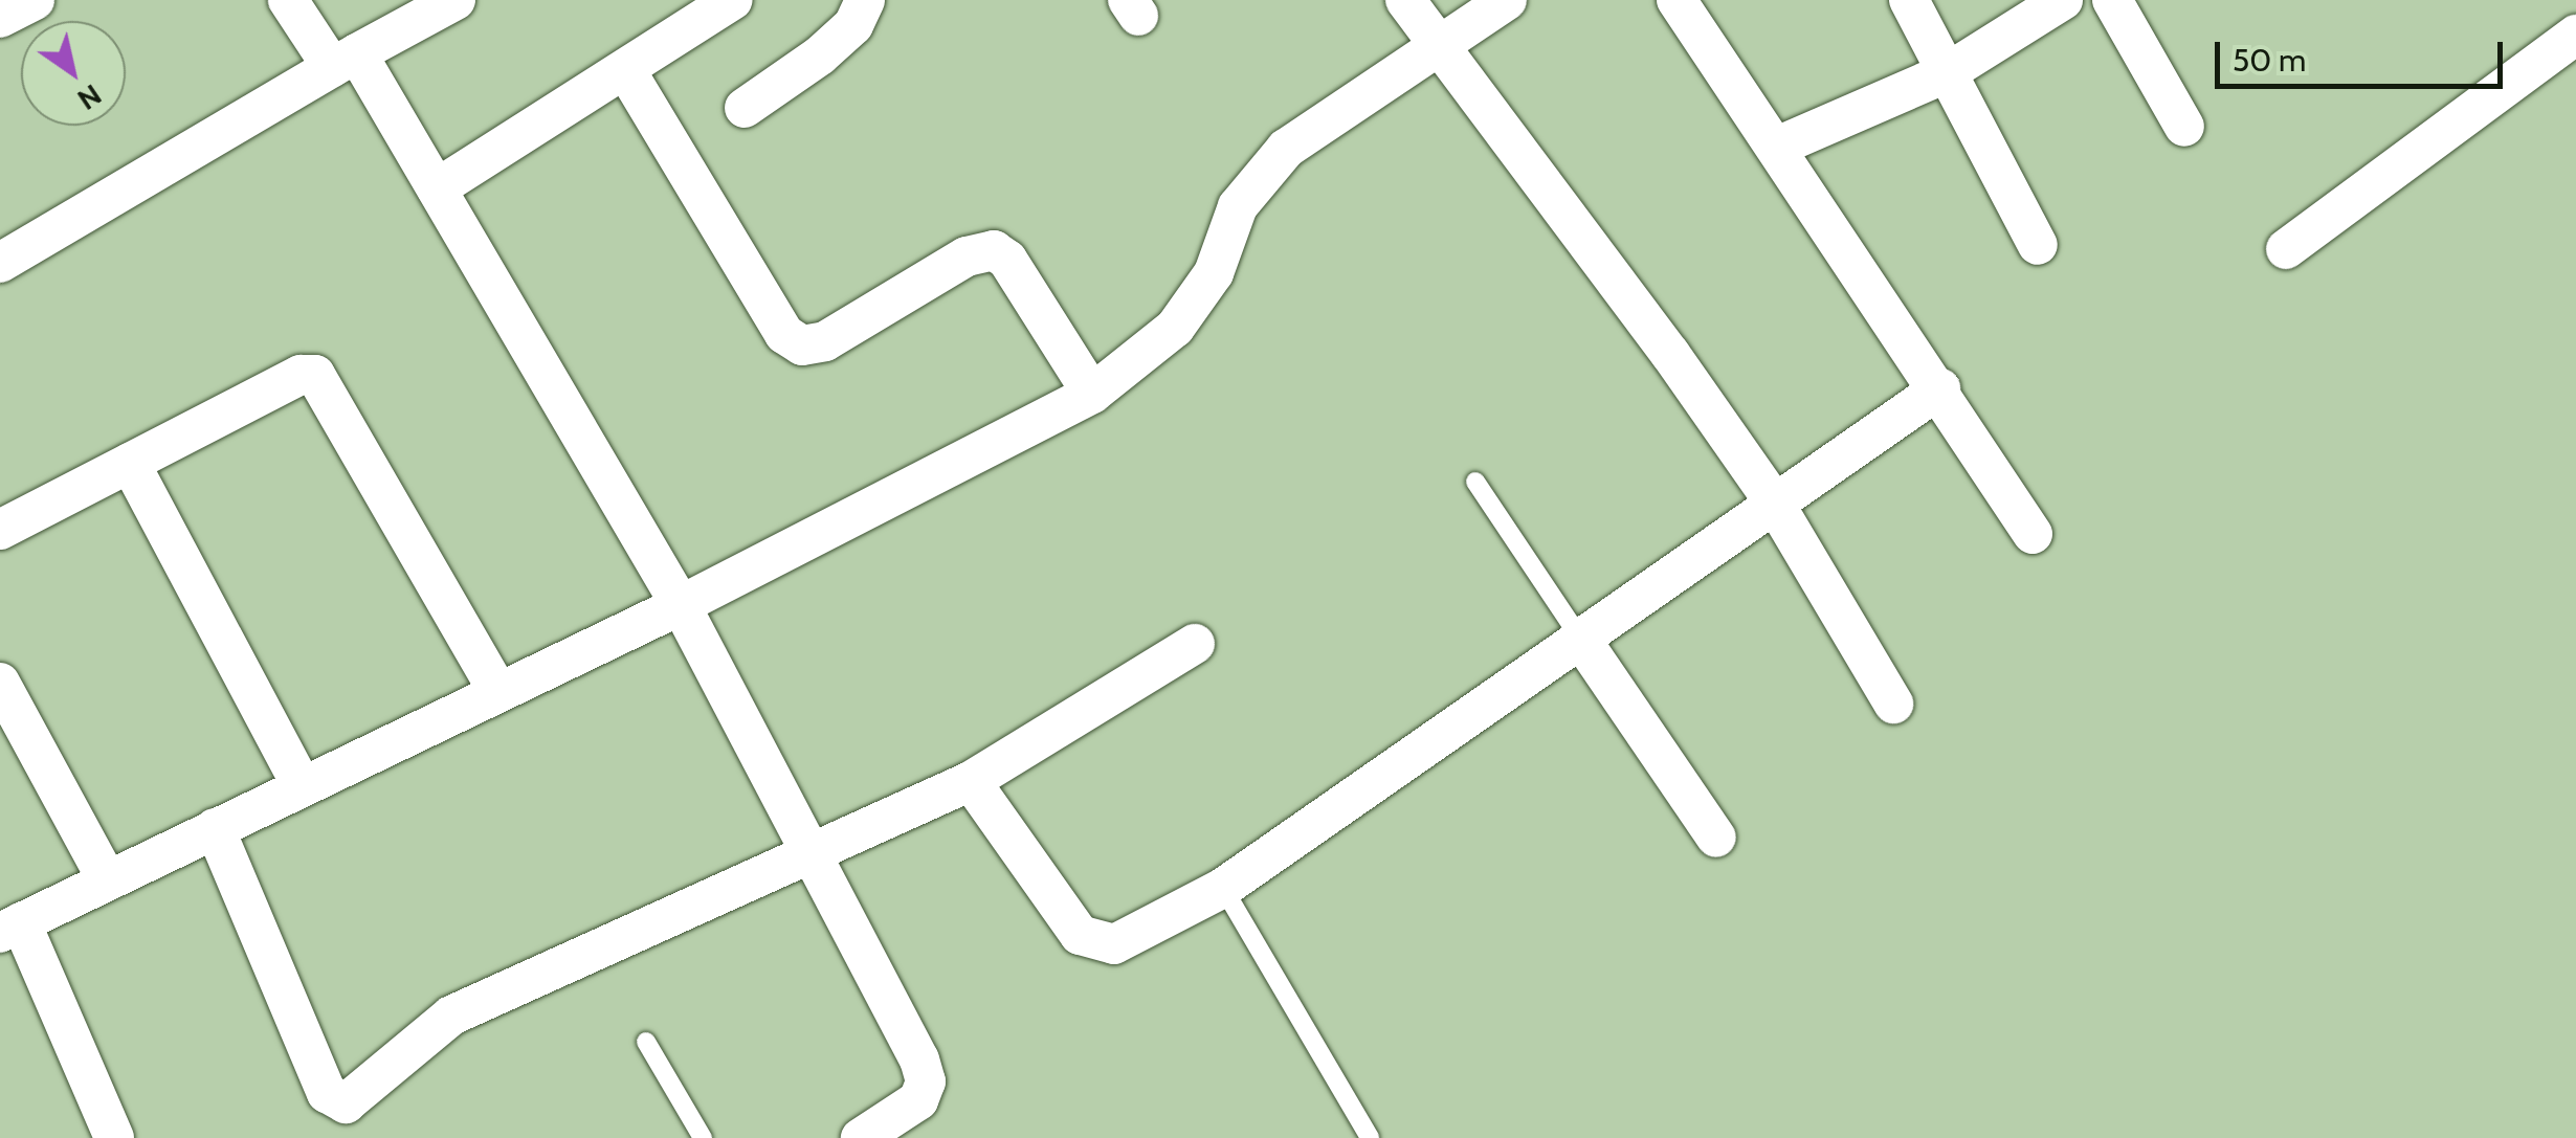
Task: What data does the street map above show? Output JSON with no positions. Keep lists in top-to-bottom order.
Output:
{
  "scale_bar": "50 m",
  "north": "bottom right"
}
